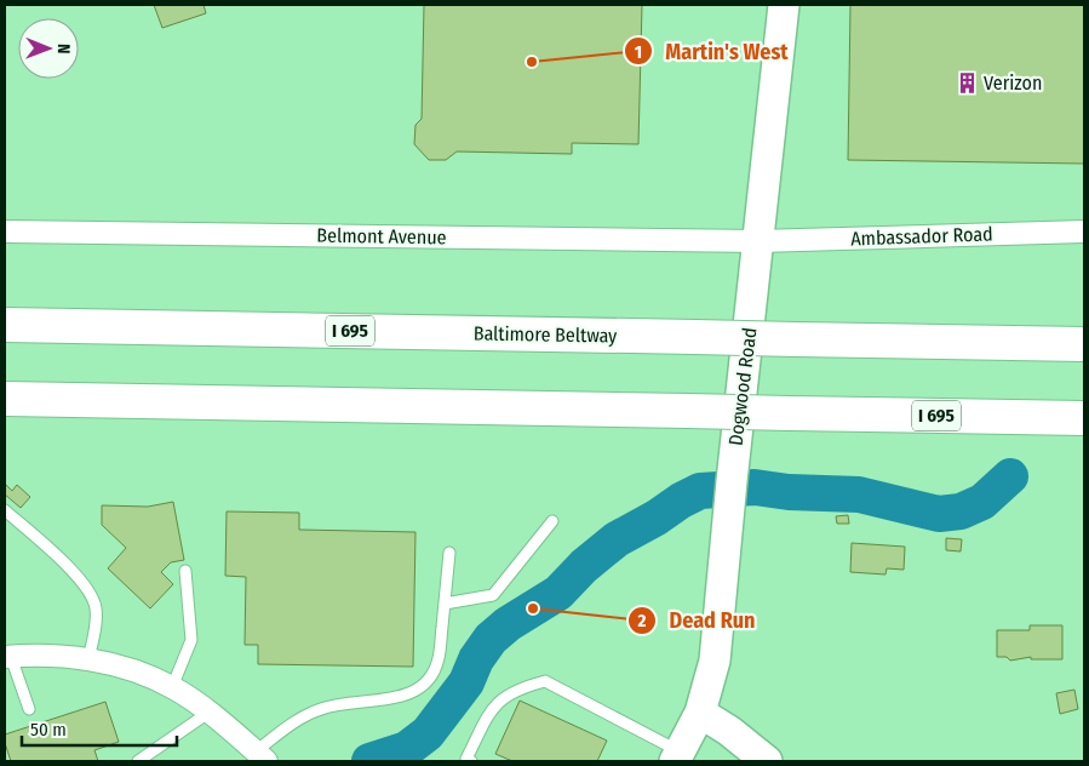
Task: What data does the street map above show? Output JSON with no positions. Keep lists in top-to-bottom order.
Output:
{
  "streets": {
    "highway": ["I 695", "Baltimore Beltway"],
    "main road": ["Dogwood Road"],
    "street": ["Belmont Avenue", "Ambassador Road"]
  },
  "crossings": [
    ["Belmont Avenue", "Ambassador Road"],
    ["Belmont Avenue", "Dogwood Road"],
    ["Ambassador Road", "Dogwood Road"]
  ],
  "places": {
    "other": ["Martin's West", "Dead Run"],
    "building": ["Verizon"]
  },
  "scale_bar": "50 m",
  "north": "right"
}
